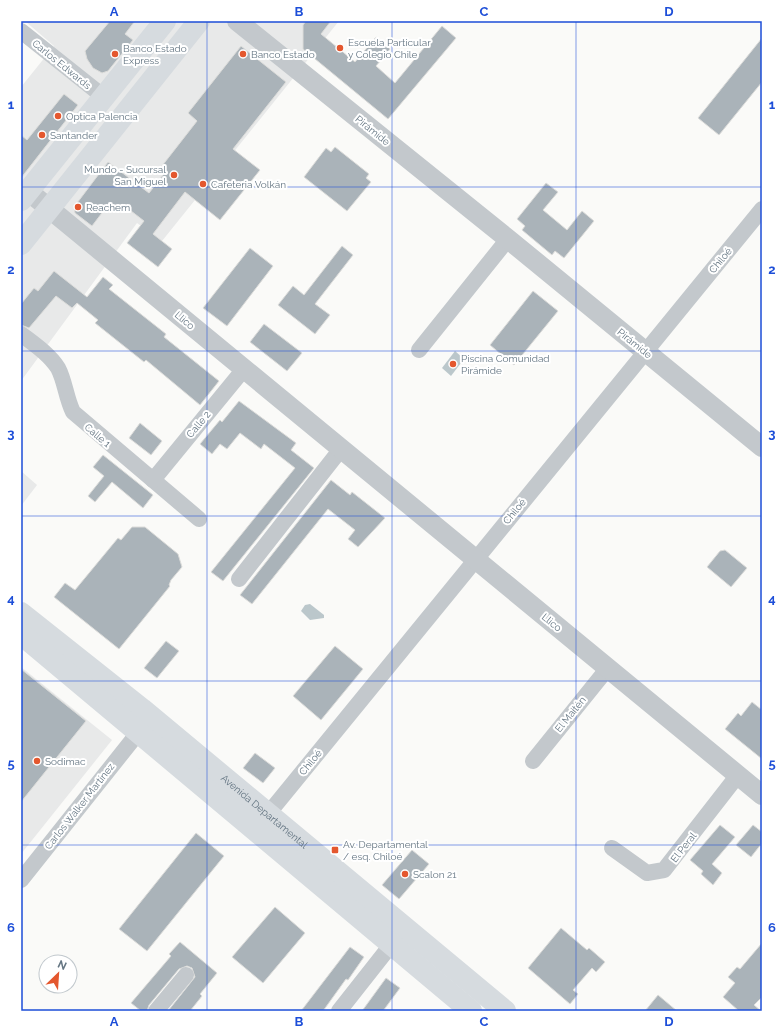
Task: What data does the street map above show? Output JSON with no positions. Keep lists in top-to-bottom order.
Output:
{
  "streets": {
    "main road": ["Avenida Departamental"],
    "street": [
      "Carlos Edwards",
      "Pirámide",
      "Chiloé",
      "Llico",
      "Calle 2",
      "Calle 1",
      "El Maitén",
      "Carlos Walker Martínez",
      "El Peral"
    ]
  },
  "crossings": [
    ["Pirámide", "Chiloé"],
    ["Chiloé", "Llico"],
    ["Chiloé", "Avenida Departamental"],
    ["Llico", "Calle 2"],
    ["Llico", "El Maitén"],
    ["Llico", "El Peral"],
    ["Calle 2", "Calle 1"],
    ["Carlos Walker Martínez", "Avenida Departamental"]
  ],
  "places": {
    "other": [
      "Escuela Particular y Colegio Chile",
      "Banco Estado Express",
      "Banco Estado",
      "Optica Palencia",
      "Santander",
      "Mundo - Sucursal San Miguel",
      "Cafeteria Volkán",
      "Reachem",
      "Piscina Comunidad Pirámide",
      "Sodimac",
      "Scalon 21"
    ],
    "transit": ["Av. Departamental / esq. Chiloé"]
  },
  "north": "top right",
  "grid": {
    "columns": [
      "A",
      "B",
      "C",
      "D"
    ],
    "rows": [
      "1",
      "2",
      "3",
      "4",
      "5",
      "6"
    ]
  }
}
